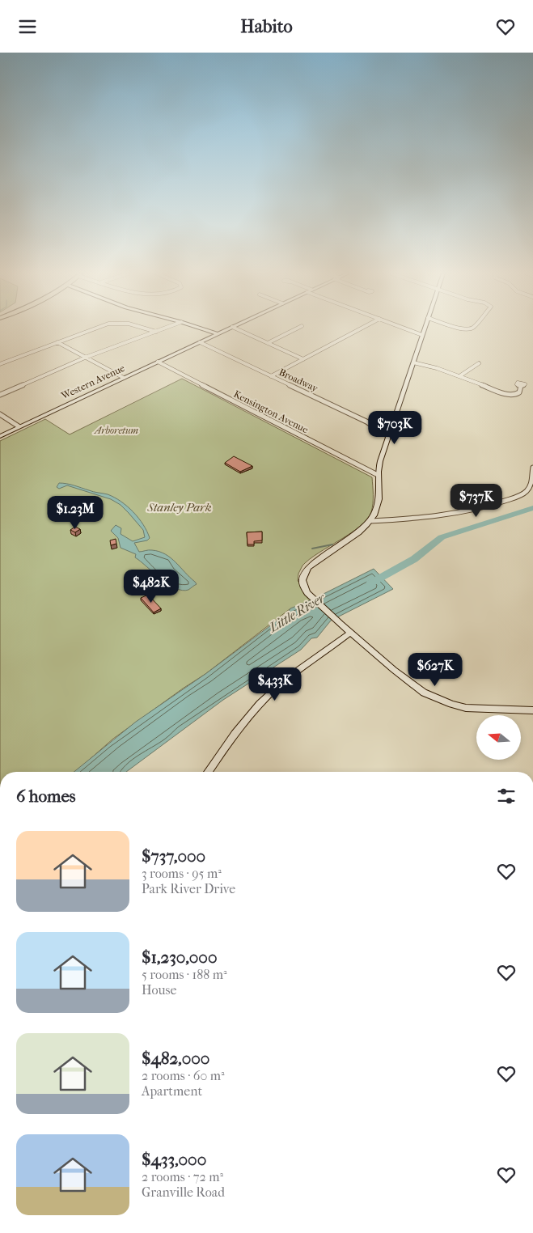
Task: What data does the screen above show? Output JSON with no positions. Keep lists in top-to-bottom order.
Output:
{
  "streets": {
    "street": ["Broadway", "Western Avenue", "Kensington Avenue"]
  },
  "crossings": [
    ["Broadway", "Western Avenue"],
    ["Western Avenue", "Kensington Avenue"]
  ],
  "water": ["Little River"],
  "parks": ["Arboretum", "Stanley Park"],
  "north": "left",
  "page": {
    "header": "Habito",
    "price": [
      "$703K",
      "$737K",
      "$1.23M",
      "$482K",
      "$627K",
      "$433K"
    ],
    "heading": "6 homes",
    "list": [
      {
        "name": "$737,000",
        "note": "3 rooms · 95 m² · Park River Drive"
      },
      {
        "name": "$1,230,000",
        "note": "5 rooms · 188 m² · House"
      },
      {
        "name": "$482,000",
        "note": "2 rooms · 60 m² · Apartment"
      },
      {
        "name": "$433,000",
        "note": "2 rooms · 72 m² · Granville Road"
      }
    ]
  }
}
